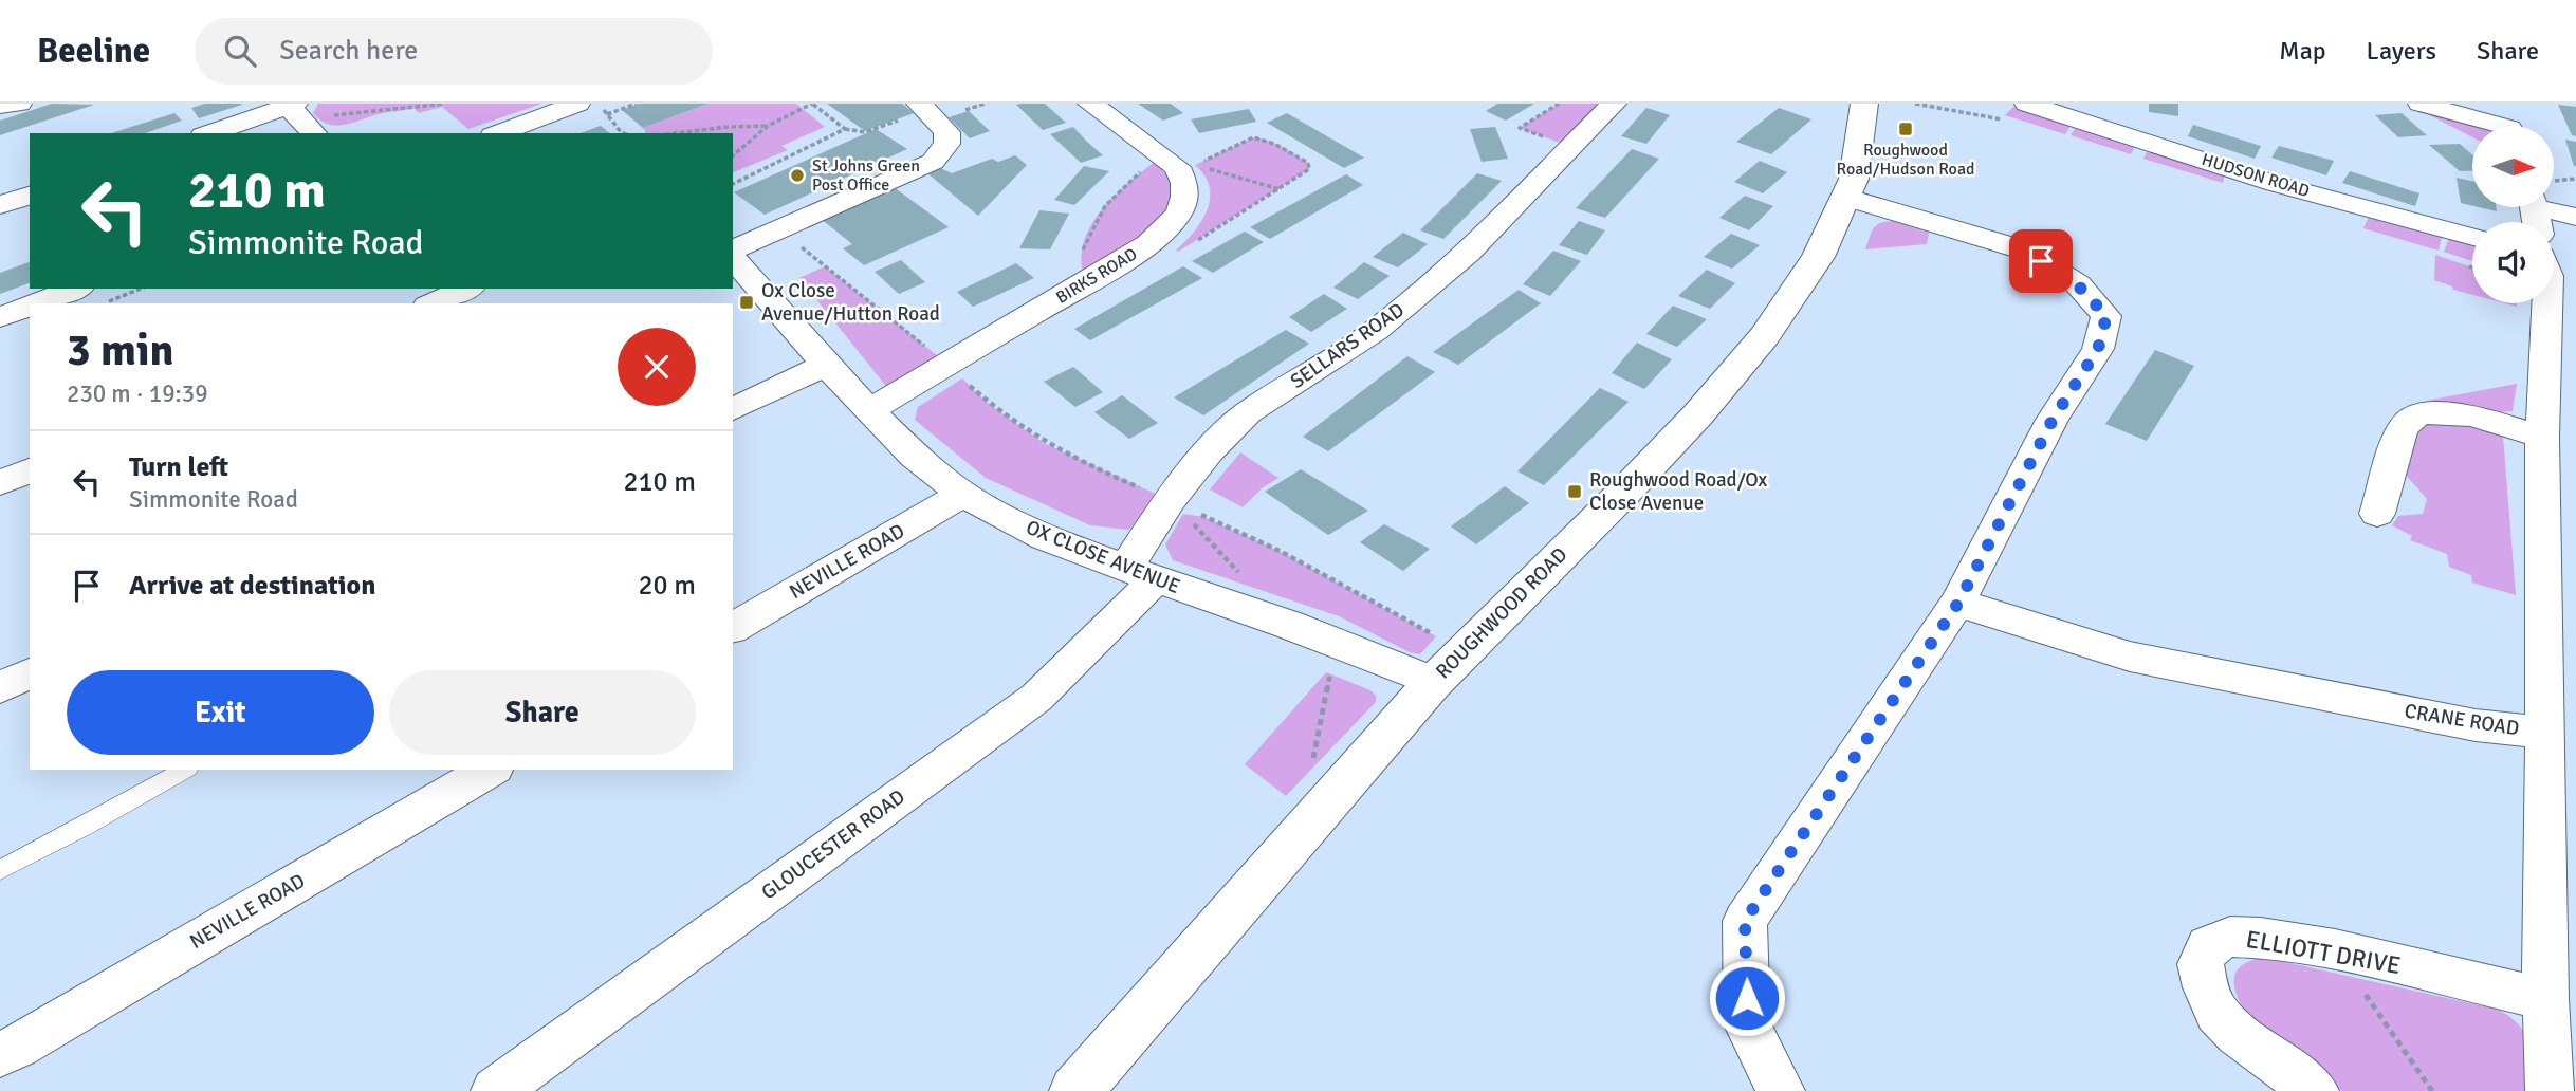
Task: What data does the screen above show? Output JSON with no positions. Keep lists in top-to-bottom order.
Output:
{
  "streets": {
    "street": [
      "HUDSON ROAD",
      "BIRKS ROAD",
      "SELLARS ROAD",
      "OX CLOSE AVENUE",
      "NEVILLE ROAD",
      "ROUGHWOOD ROAD",
      "CRANE ROAD",
      "GLOUCESTER ROAD",
      "ELLIOTT DRIVE"
    ]
  },
  "crossings": [
    ["BIRKS ROAD", "OX CLOSE AVENUE"],
    ["SELLARS ROAD", "OX CLOSE AVENUE"],
    ["SELLARS ROAD", "GLOUCESTER ROAD"],
    ["OX CLOSE AVENUE", "NEVILLE ROAD"],
    ["OX CLOSE AVENUE", "ROUGHWOOD ROAD"],
    ["OX CLOSE AVENUE", "GLOUCESTER ROAD"]
  ],
  "places": {
    "transit": ["Roughwood Road/Hudson Road", "Ox Close Avenue/Hutton Road", "Roughwood Road/Ox Close Avenue"],
    "other": ["St Johns Green Post Office"]
  },
  "north": "right",
  "page": {
    "header": "Beeline",
    "search": "Search here",
    "nav": ["Map", "Layers", "Share"],
    "turn": ["210 m", "Simmonite Road"],
    "heading": ["3 min", "230 m · 19:39"],
    "list": [
      {
        "name": "Turn left",
        "note": "Simmonite Road",
        "value": "210 m"
      },
      {
        "name": "Arrive at destination",
        "value": "20 m"
      }
    ],
    "buttons": ["Exit", "Share"]
  }
}
